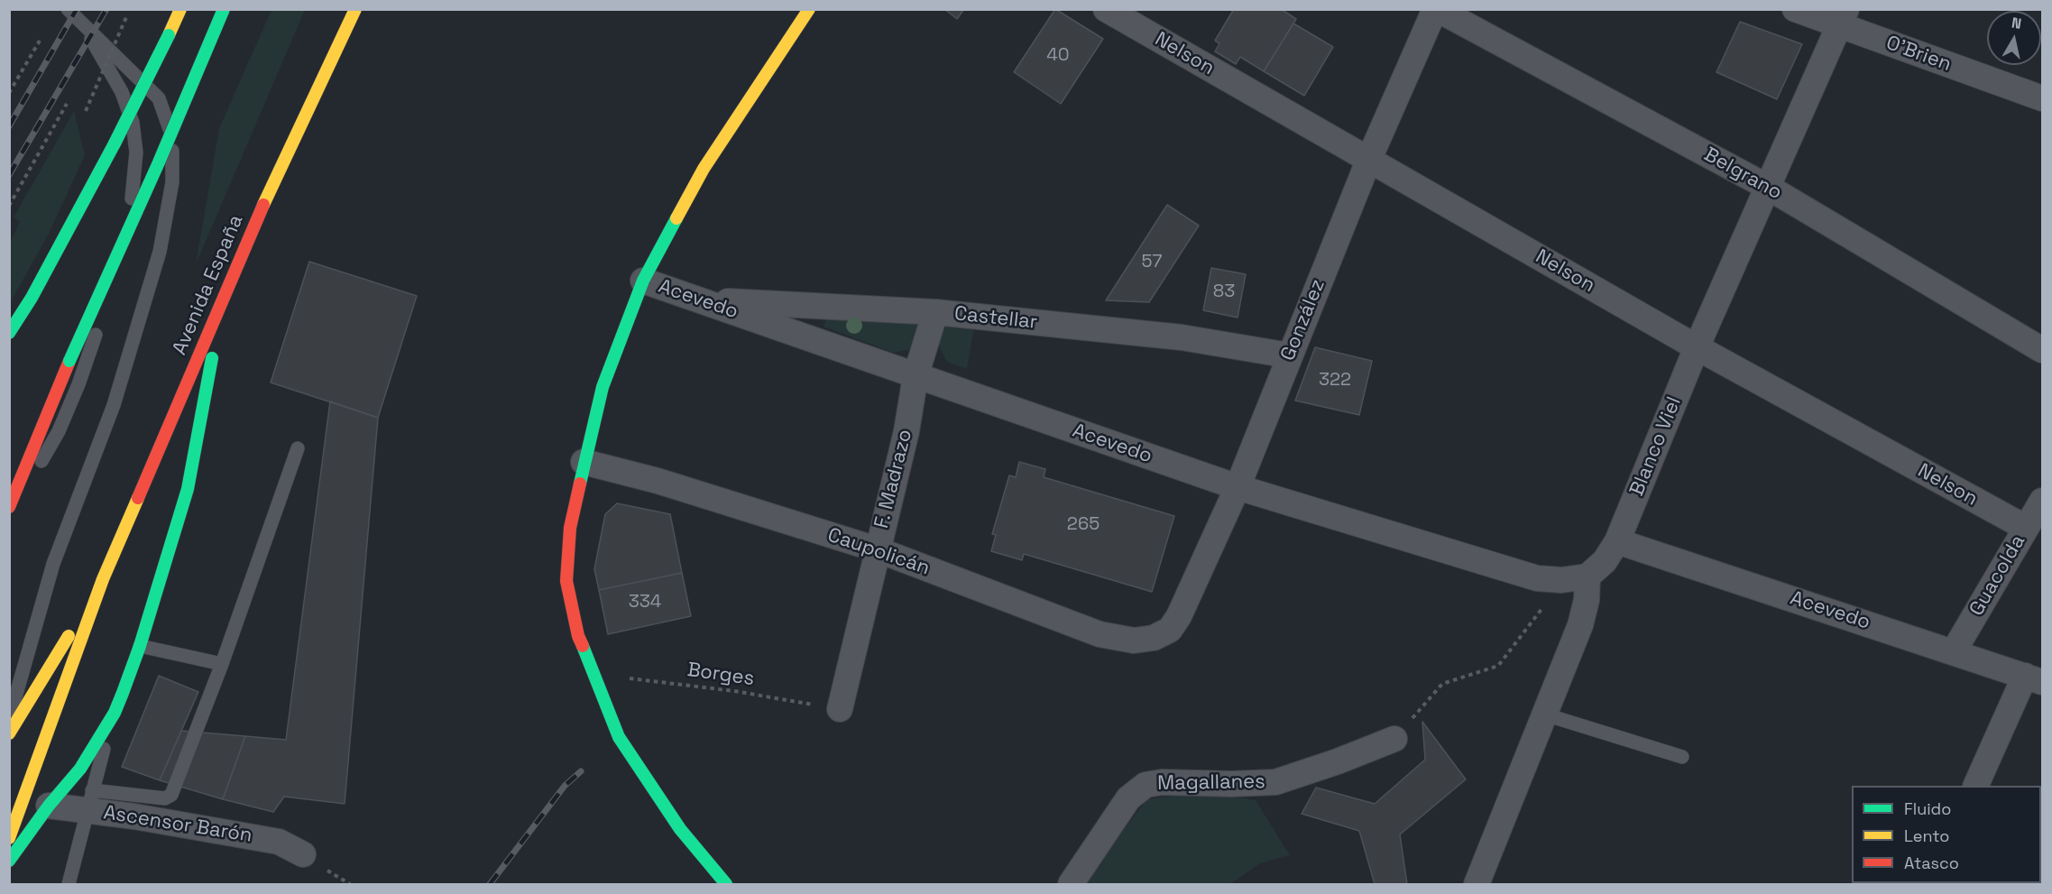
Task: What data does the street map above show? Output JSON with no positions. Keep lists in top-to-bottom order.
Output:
{
  "streets": {
    "main road": ["Avenida España"],
    "street": [
      "Nelson",
      "O'Brien",
      "Belgrano",
      "Acevedo",
      "Castellar",
      "González",
      "Blanco Viel",
      "F. Madrazo",
      "Caupolicán",
      "Guacolda",
      "Magallanes",
      "Ascensor Barón"
    ],
    "path": ["Borges"]
  },
  "crossings": [
    ["Nelson", "González"],
    ["Nelson", "Blanco Viel"],
    ["Nelson", "Guacolda"],
    ["O'Brien", "Blanco Viel"],
    ["Belgrano", "González"],
    ["Belgrano", "Blanco Viel"],
    ["Acevedo", "Castellar"],
    ["Acevedo", "González"],
    ["Acevedo", "Blanco Viel"],
    ["Acevedo", "F. Madrazo"],
    ["Acevedo", "Guacolda"],
    ["Castellar", "González"],
    ["Castellar", "F. Madrazo"],
    ["González", "Caupolicán"],
    ["F. Madrazo", "Caupolicán"],
    ["F. Madrazo", "Borges"]
  ],
  "house_numbers": [
    "40",
    "57",
    "83",
    "322",
    "265",
    "334"
  ],
  "legend": ["Fluido", "Lento", "Atasco"],
  "north": "top"
}
